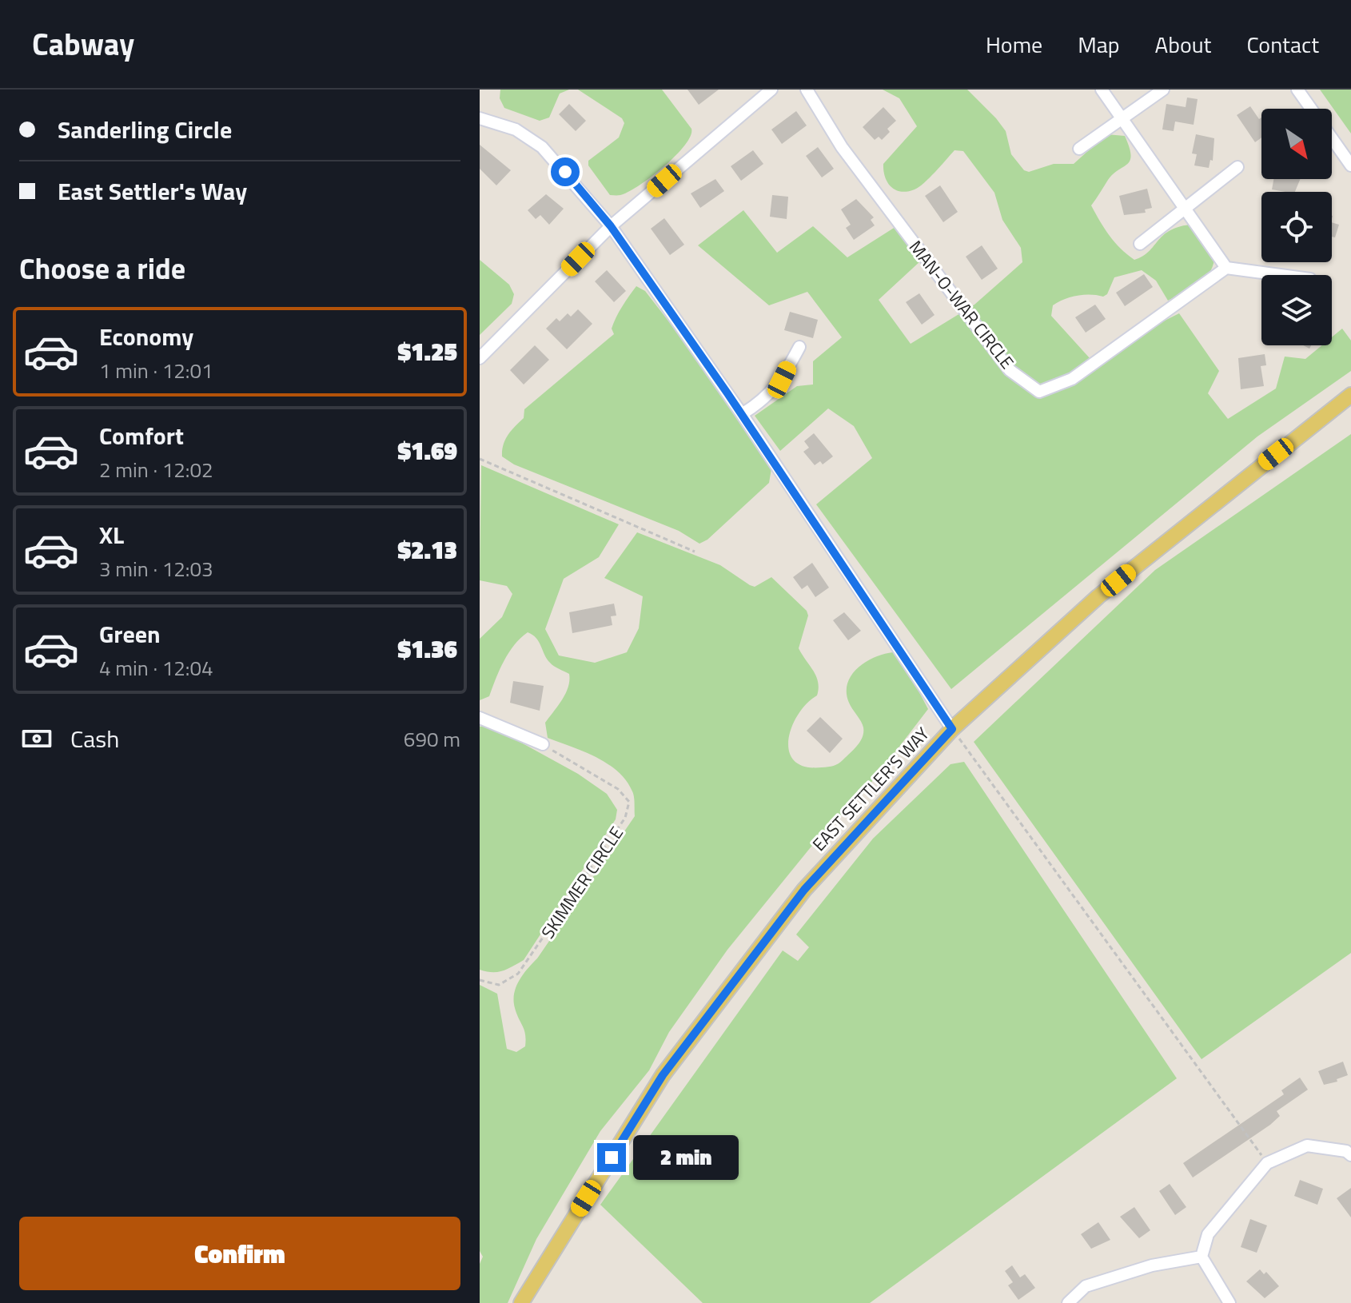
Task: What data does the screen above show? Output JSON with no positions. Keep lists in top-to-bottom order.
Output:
{
  "streets": {
    "main road": ["EAST SETTLER'S WAY"],
    "street": ["MAN-O-WAR CIRCLE"],
    "path": ["SKIMMER CIRCLE"]
  },
  "north": "bottom right",
  "page": {
    "header": "Cabway",
    "nav": [
      "Home",
      "Map",
      "About",
      "Contact"
    ],
    "banner": ["Sanderling Circle", "East Settler's Way"],
    "heading": "Choose a ride",
    "list": [
      {
        "name": "Economy",
        "note": "1 min · 12:01",
        "value": "$1.25"
      },
      {
        "name": "Comfort",
        "note": "2 min · 12:02",
        "value": "$1.69"
      },
      {
        "name": "XL",
        "note": "3 min · 12:03",
        "value": "$2.13"
      },
      {
        "name": "Green",
        "note": "4 min · 12:04",
        "value": "$1.36"
      }
    ],
    "pay": ["Cash", "690 m"],
    "bubble": "2 min",
    "buttons": "Confirm"
  }
}
